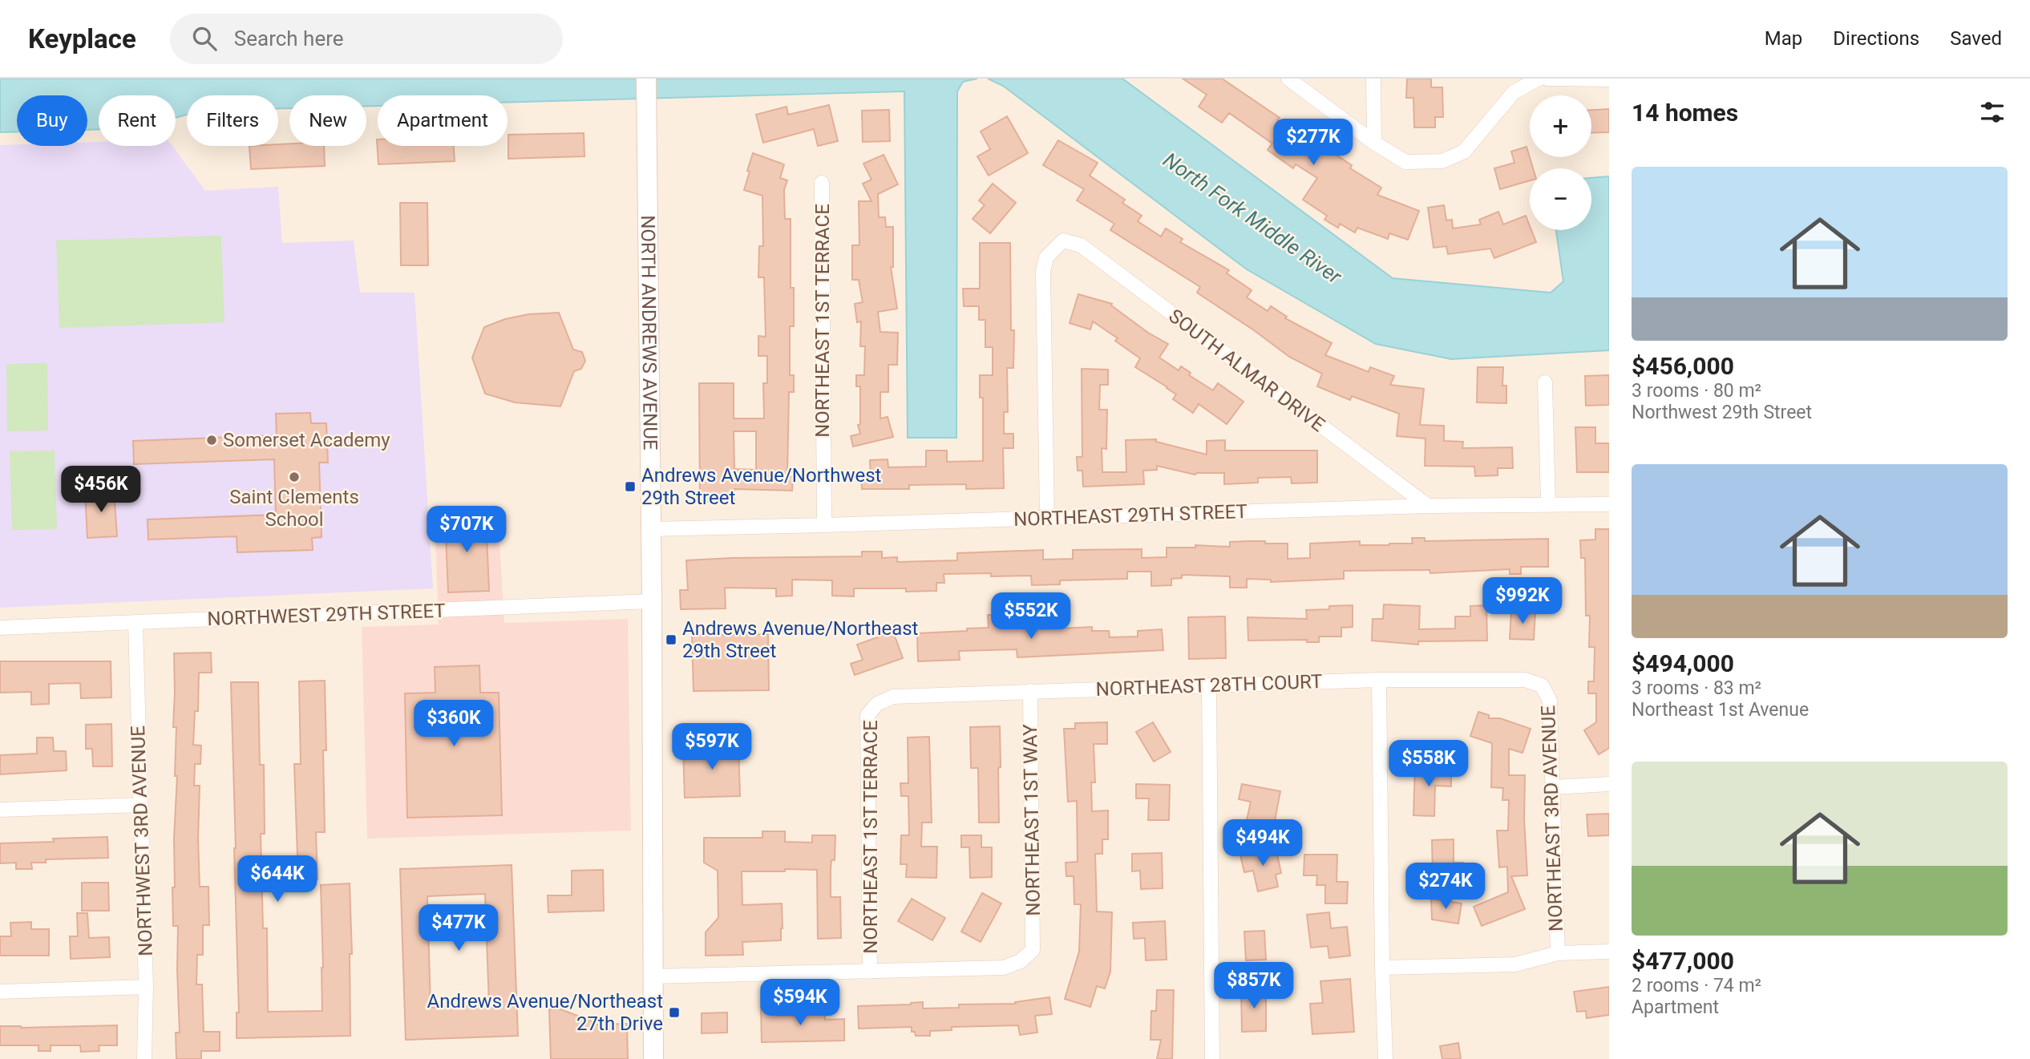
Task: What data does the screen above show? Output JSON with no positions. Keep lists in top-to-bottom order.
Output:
{
  "streets": {
    "main road": ["NORTH ANDREWS AVENUE"],
    "street": [
      "NORTHEAST 1ST TERRACE",
      "SOUTH ALMAR DRIVE",
      "NORTHEAST 29TH STREET",
      "NORTHWEST 29TH STREET",
      "NORTHEAST 28TH COURT",
      "NORTHEAST 3RD AVENUE",
      "NORTHEAST 1ST WAY",
      "NORTHWEST 3RD AVENUE"
    ]
  },
  "crossings": [
    ["NORTHEAST 1ST TERRACE", "NORTHEAST 29TH STREET"],
    ["NORTHEAST 1ST TERRACE", "NORTHEAST 28TH COURT"],
    ["NORTHEAST 1ST TERRACE", "NORTHEAST 1ST WAY"],
    ["NORTH ANDREWS AVENUE", "NORTHEAST 29TH STREET"],
    ["NORTH ANDREWS AVENUE", "NORTHWEST 29TH STREET"],
    ["SOUTH ALMAR DRIVE", "NORTHEAST 29TH STREET"],
    ["NORTHWEST 29TH STREET", "NORTHWEST 3RD AVENUE"],
    ["NORTHEAST 28TH COURT", "NORTHEAST 3RD AVENUE"],
    ["NORTHEAST 28TH COURT", "NORTHEAST 1ST WAY"]
  ],
  "water": ["North Fork Middle River"],
  "places": {
    "other": ["Somerset Academy", "Saint Clements School"],
    "transit": ["Andrews Avenue/Northwest 29th Street", "Andrews Avenue/Northeast 29th Street", "Andrews Avenue/Northeast 27th Drive"]
  },
  "page": {
    "header": "Keyplace",
    "search": "Search here",
    "nav": ["Map", "Directions", "Saved"],
    "heading": "14 homes",
    "map_buttons": ["+", "−"],
    "chip": [
      "Buy",
      "Rent",
      "Filters",
      "New",
      "Apartment"
    ],
    "price": [
      "$277K",
      "$456K",
      "$707K",
      "$992K",
      "$552K",
      "$360K",
      "$597K",
      "$558K",
      "$494K",
      "$644K",
      "$274K",
      "$477K",
      "$857K",
      "$594K"
    ],
    "list": [
      {
        "name": "$456,000",
        "note": "3 rooms · 80 m² · Northwest 29th Street"
      },
      {
        "name": "$494,000",
        "note": "3 rooms · 83 m² · Northeast 1st Avenue"
      },
      {
        "name": "$477,000",
        "note": "2 rooms · 74 m² · Apartment"
      }
    ]
  }
}
